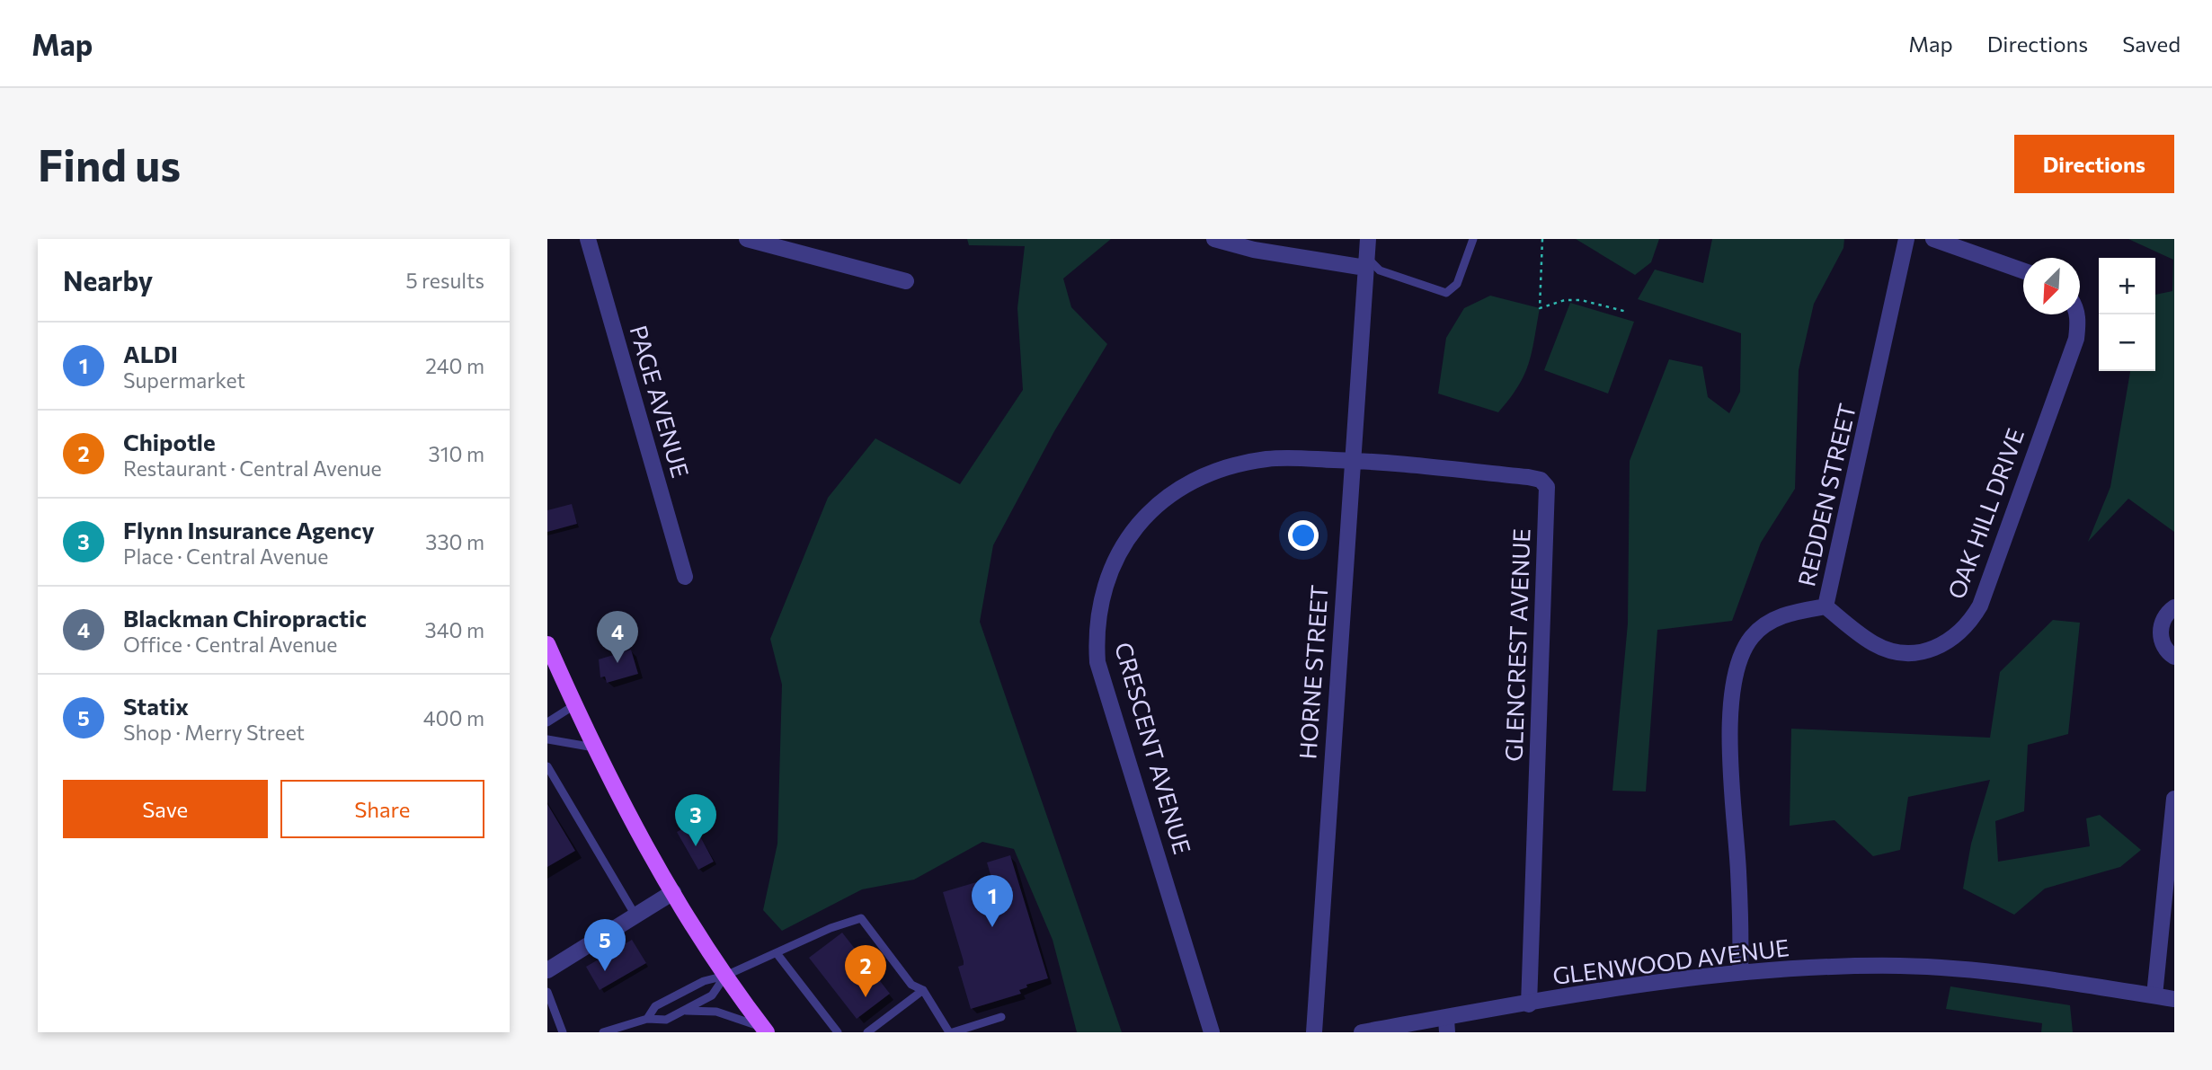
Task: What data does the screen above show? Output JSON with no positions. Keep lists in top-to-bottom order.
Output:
{
  "streets": {
    "street": [
      "PAGE AVENUE",
      "REDDEN STREET",
      "OAK HILL DRIVE",
      "GLENCREST AVENUE",
      "HORNE STREET",
      "CRESCENT AVENUE",
      "GLENWOOD AVENUE"
    ]
  },
  "crossings": [
    ["REDDEN STREET", "OAK HILL DRIVE"],
    ["REDDEN STREET", "GLENWOOD AVENUE"],
    ["GLENCREST AVENUE", "HORNE STREET"],
    ["GLENCREST AVENUE", "CRESCENT AVENUE"],
    ["GLENCREST AVENUE", "GLENWOOD AVENUE"],
    ["HORNE STREET", "CRESCENT AVENUE"]
  ],
  "north": "bottom left",
  "page": {
    "header": "Map",
    "nav": ["Map", "Directions", "Saved"],
    "buttons": [
      "Directions",
      ["Save", "Share"]
    ],
    "title": "Find us",
    "heading": ["Nearby", "5 results"],
    "map_buttons": ["+", "−"],
    "list": [
      {
        "mark": "1",
        "name": "ALDI",
        "note": "Supermarket",
        "value": "240 m"
      },
      {
        "mark": "2",
        "name": "Chipotle",
        "note": "Restaurant · Central Avenue",
        "value": "310 m"
      },
      {
        "mark": "3",
        "name": "Flynn Insurance Agency",
        "note": "Place · Central Avenue",
        "value": "330 m"
      },
      {
        "mark": "4",
        "name": "Blackman Chiropractic",
        "note": "Office · Central Avenue",
        "value": "340 m"
      },
      {
        "mark": "5",
        "name": "Statix",
        "note": "Shop · Merry Street",
        "value": "400 m"
      }
    ],
    "pins": [
      "4",
      "3",
      "1",
      "5",
      "2"
    ]
  }
}
